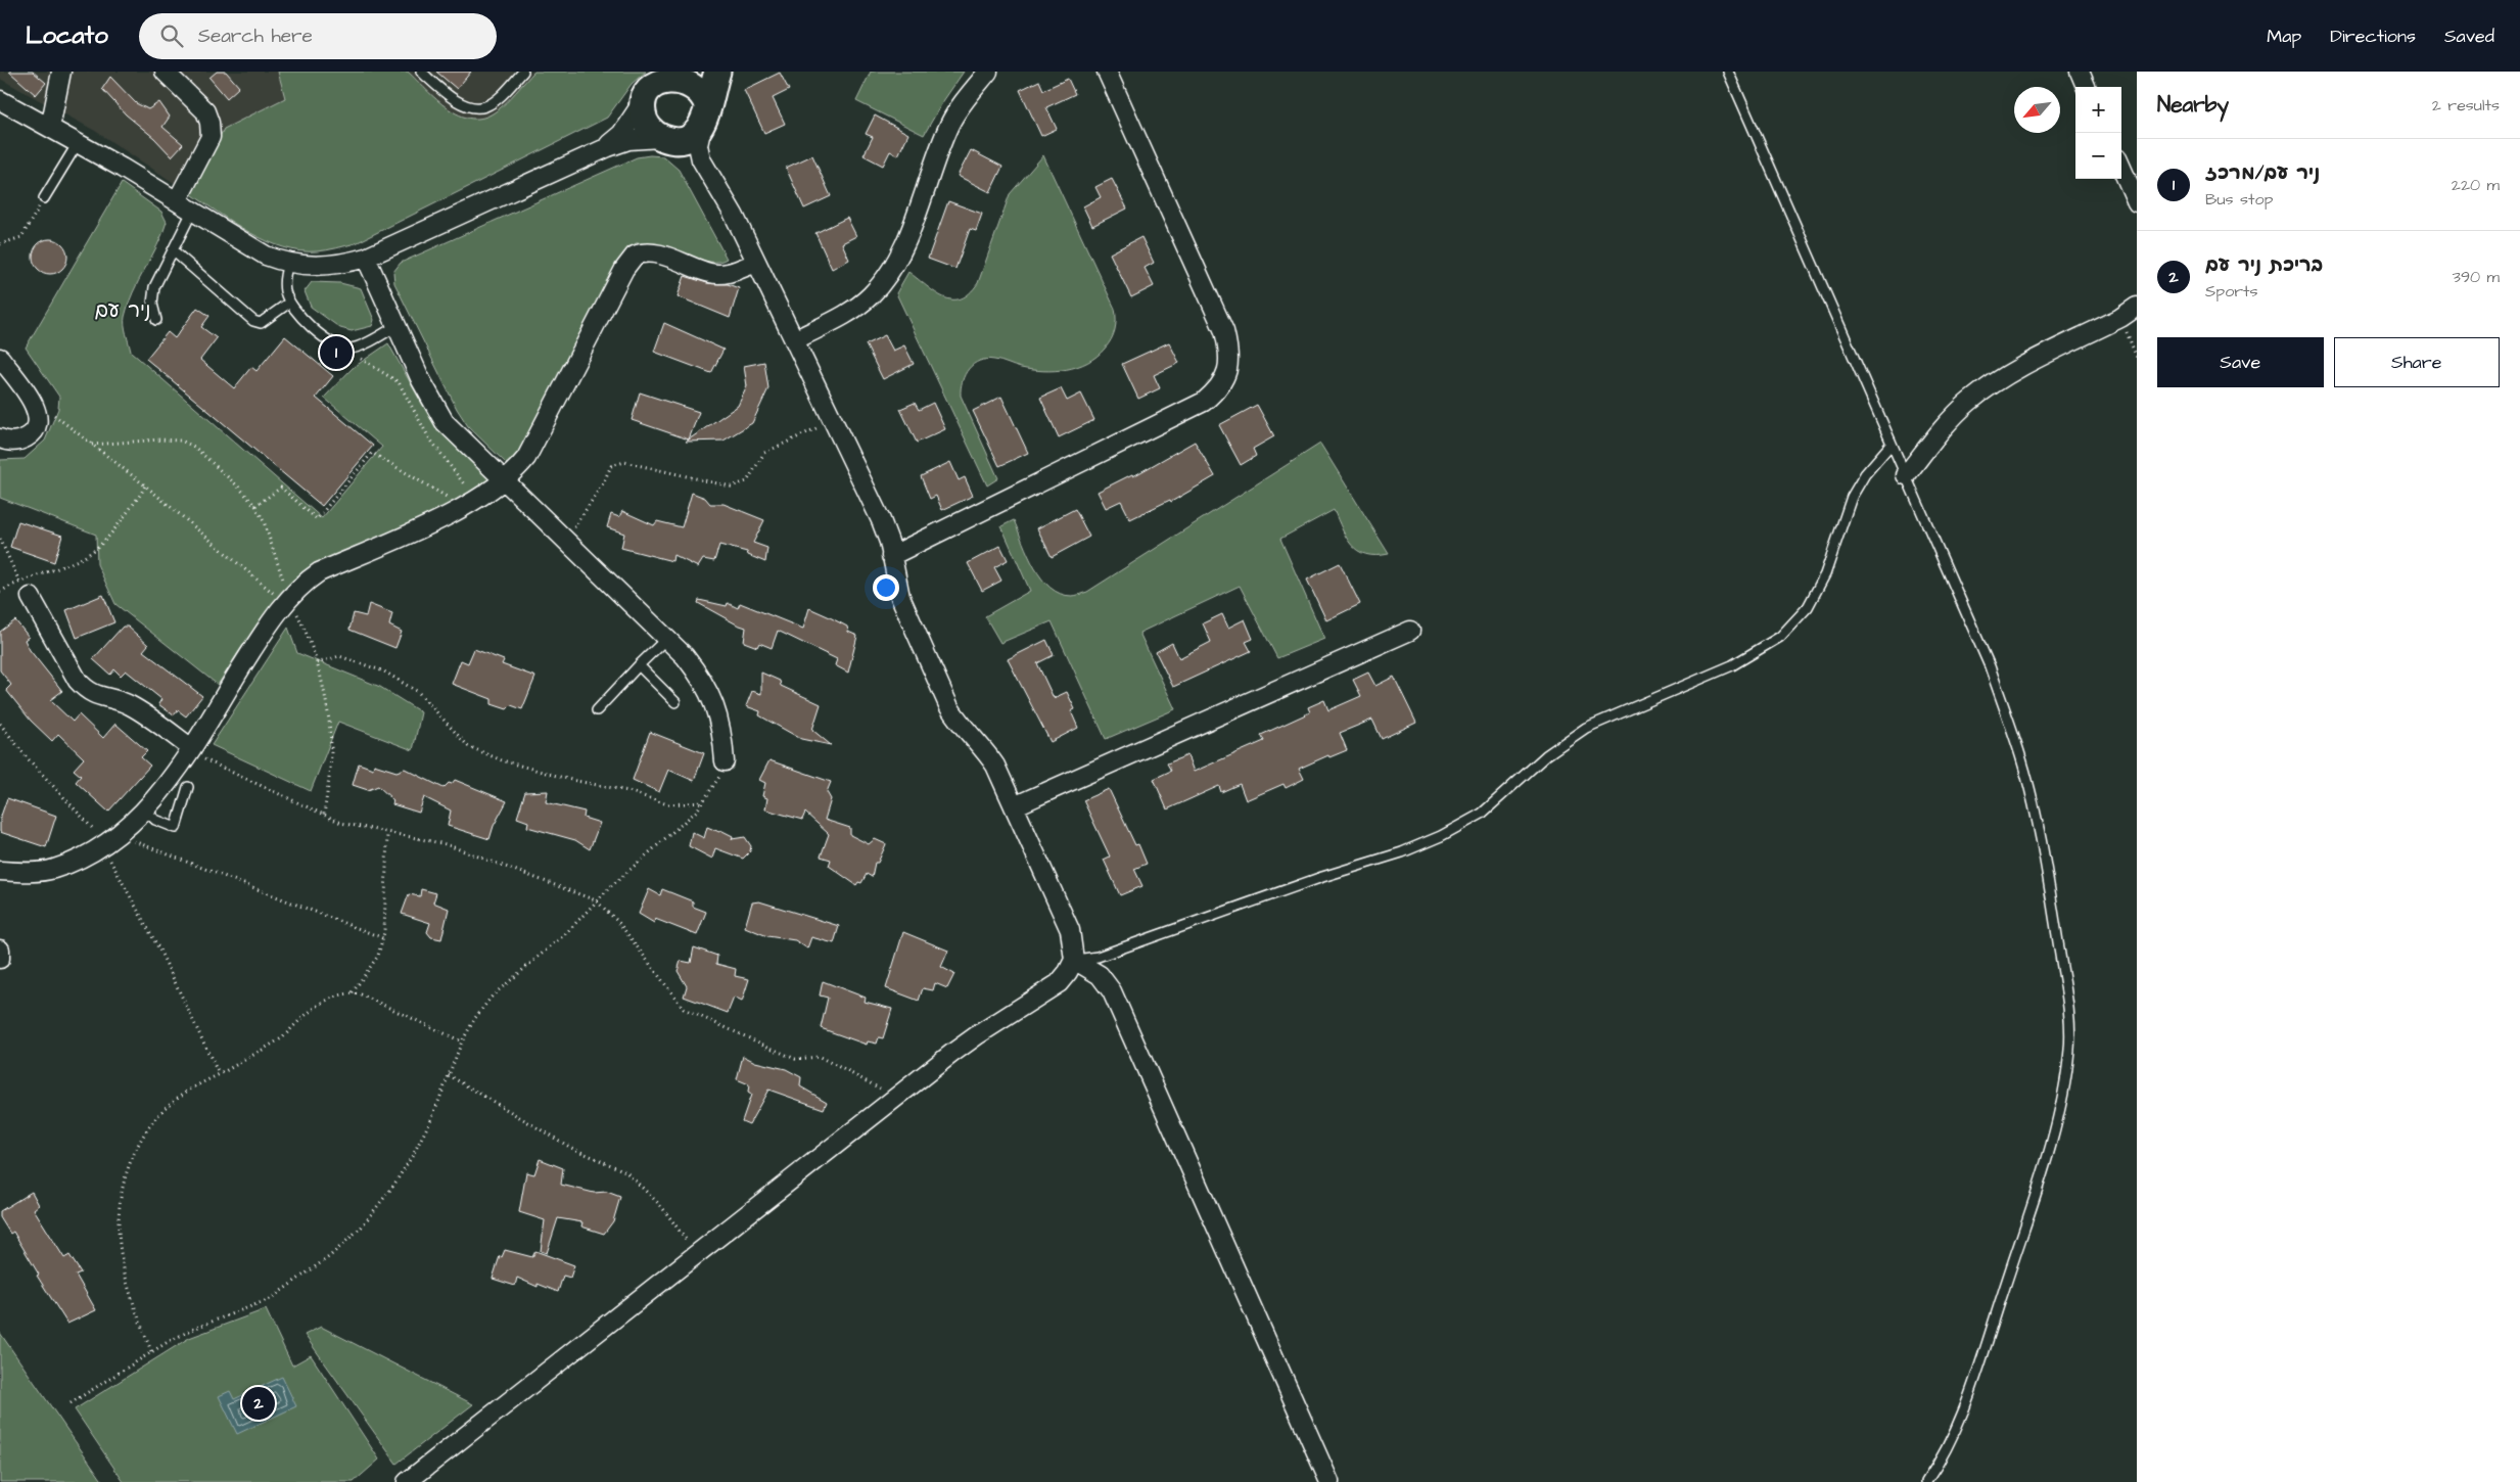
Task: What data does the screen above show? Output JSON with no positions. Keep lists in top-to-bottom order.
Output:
{
  "districts": ["ניר עם"],
  "north": "bottom left",
  "page": {
    "header": "Locato",
    "search": "Search here",
    "nav": ["Map", "Directions", "Saved"],
    "heading": ["Nearby", "2 results"],
    "map_buttons": ["+", "−"],
    "list": [
      {
        "mark": "1",
        "name": "ניר עם/מרכז",
        "note": "Bus stop",
        "value": "220 m"
      },
      {
        "mark": "2",
        "name": "בריכת ניר עם",
        "note": "Sports",
        "value": "390 m"
      }
    ],
    "buttons": ["Save", "Share"],
    "pins": ["1", "2"]
  }
}
